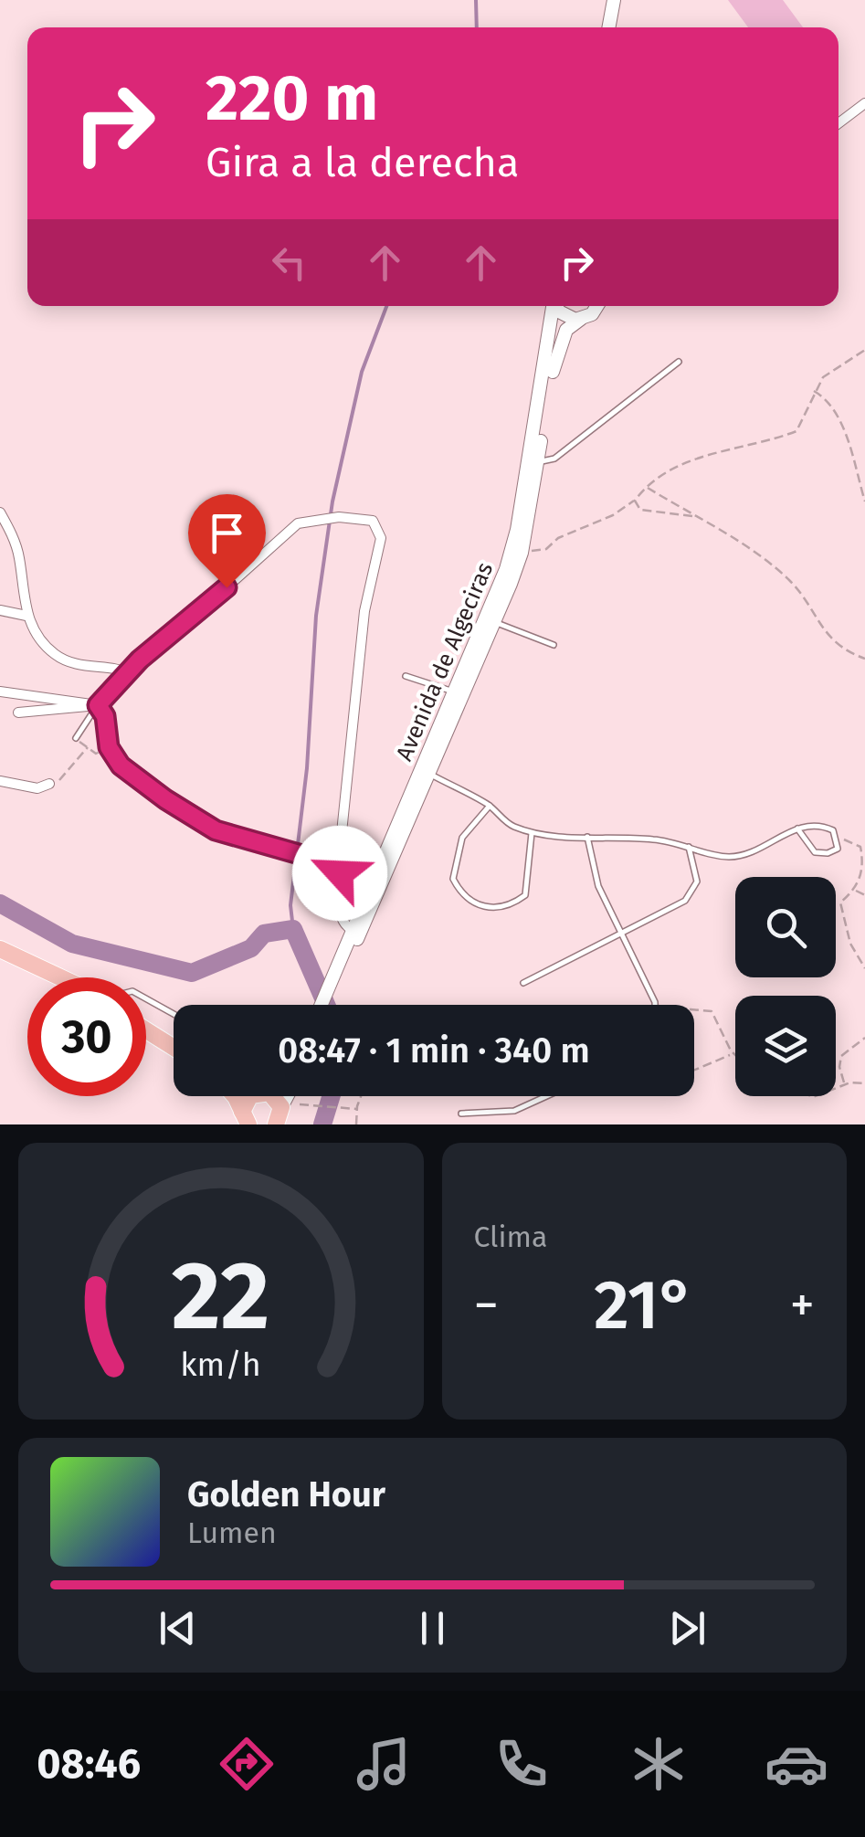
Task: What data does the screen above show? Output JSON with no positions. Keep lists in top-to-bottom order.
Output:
{
  "streets": {
    "street": ["Avenida de Algeciras"]
  },
  "page": {
    "turn": ["220 m", "Gira a la derecha"],
    "limit": "30",
    "trip": "08:47 · 1 min · 340 m",
    "tile": "Clima",
    "heat": ["−", "21°", "+"],
    "song": ["Golden Hour", "Lumen"],
    "tabs": "08:46",
    "gauge": ["22", "km/h"]
  }
}
